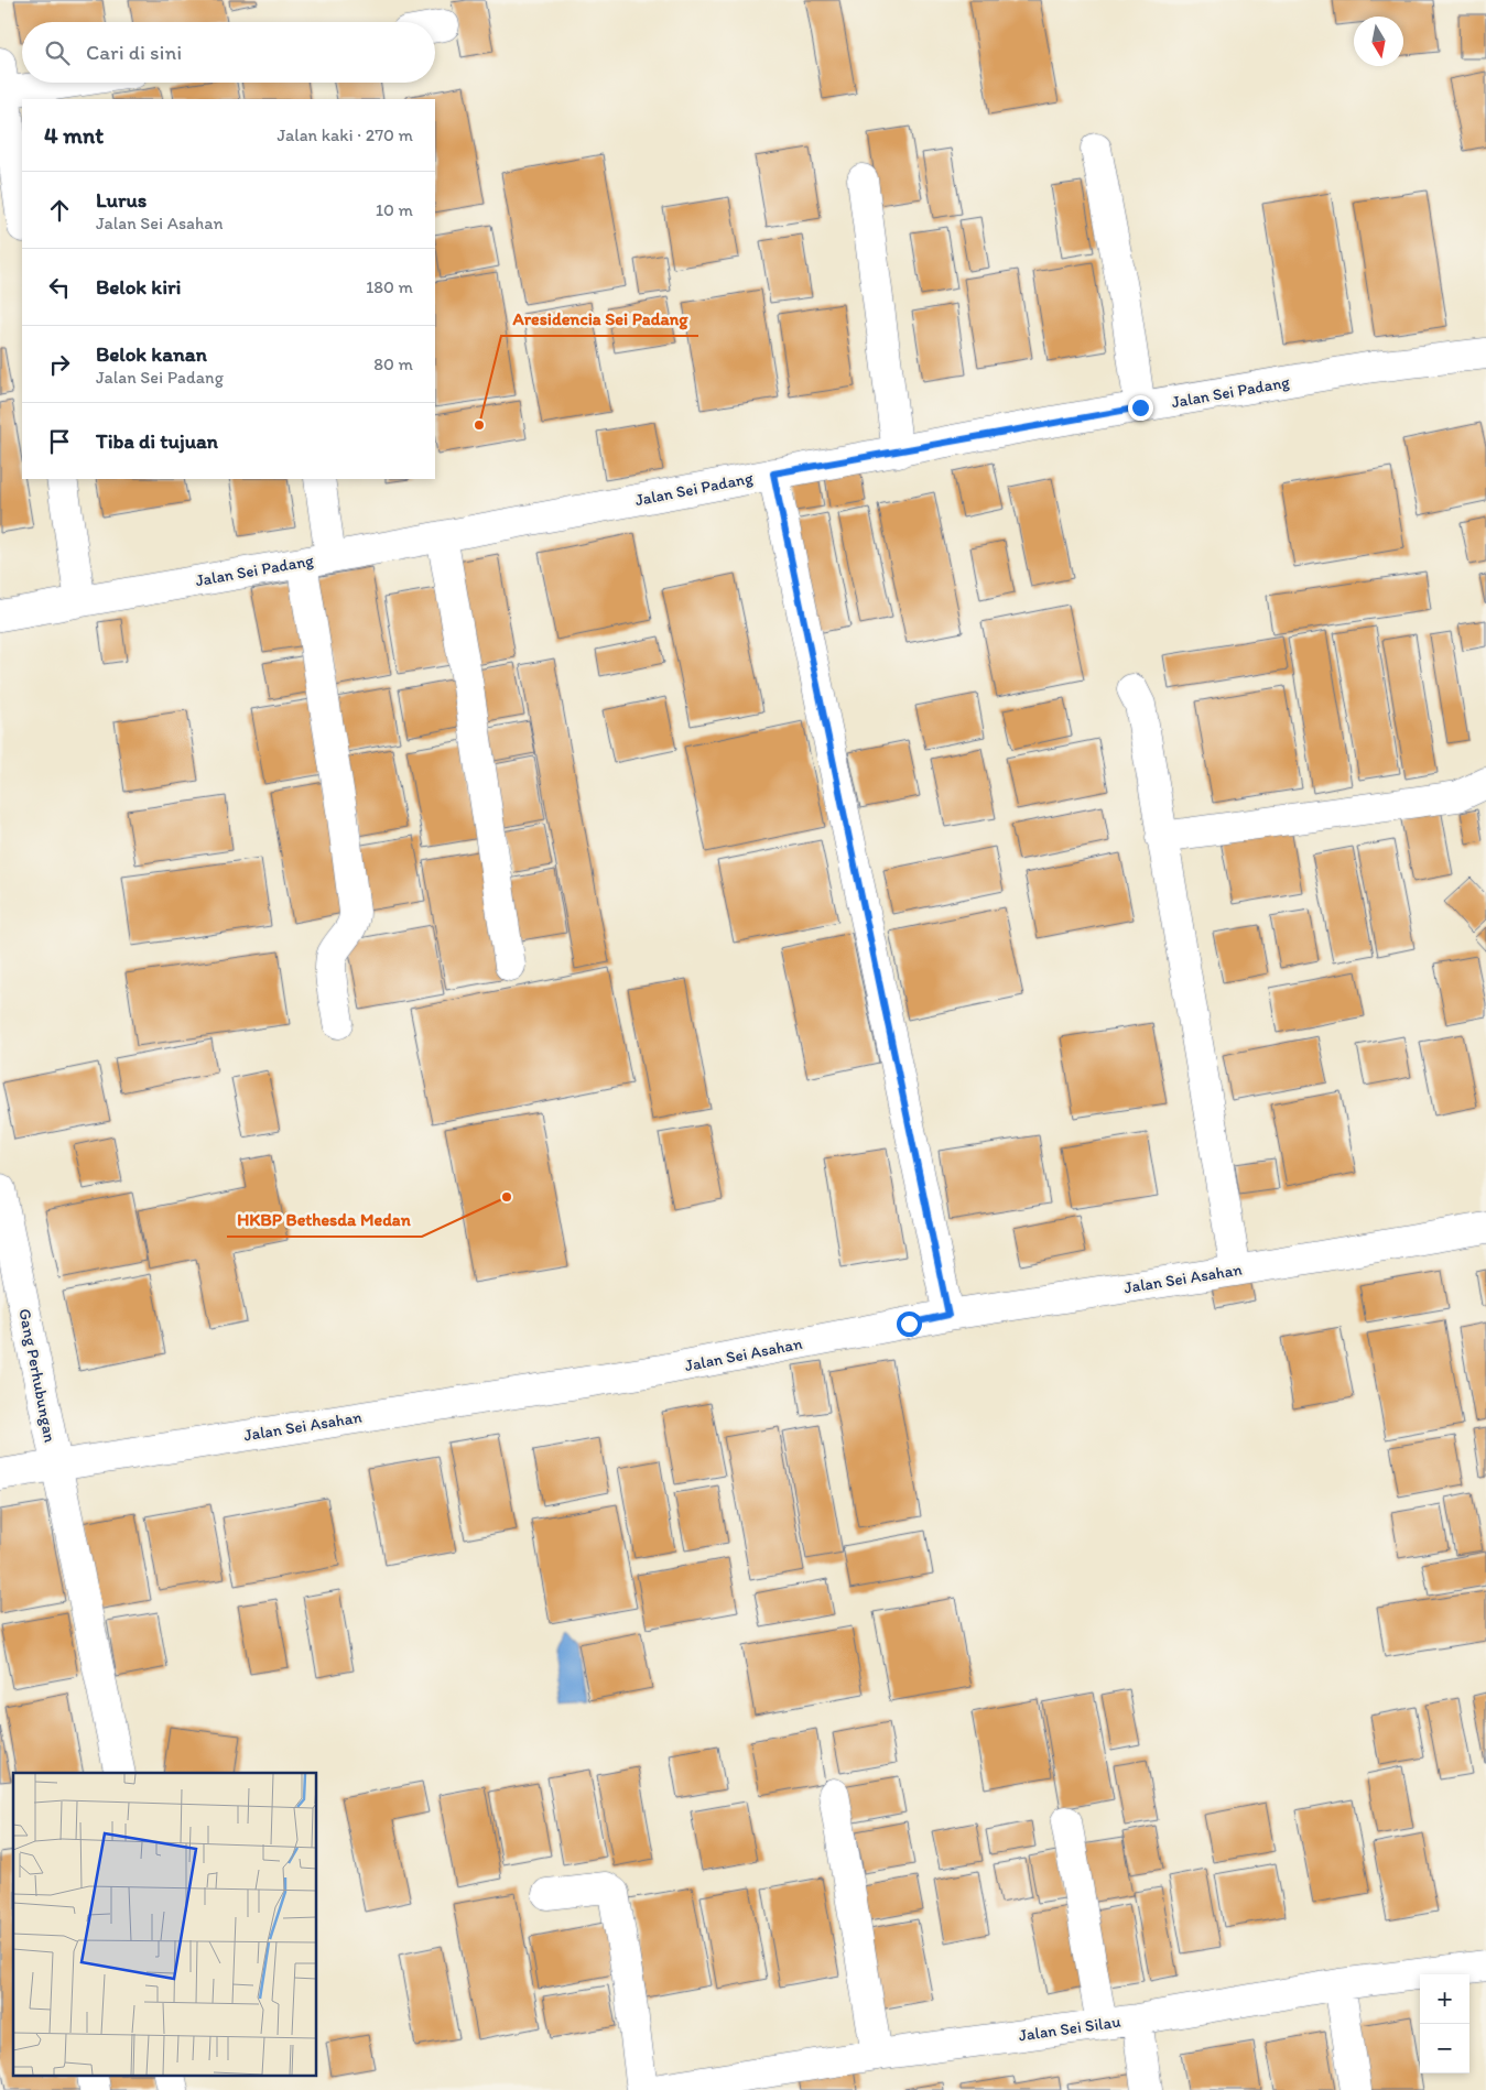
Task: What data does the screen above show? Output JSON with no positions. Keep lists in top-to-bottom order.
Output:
{
  "streets": {
    "street": [
      "Jalan Sei Padang",
      "Jalan Sei Asahan",
      "Gang Perhubungan",
      "Jalan Sei Silau"
    ]
  },
  "crossings": [
    ["Jalan Sei Asahan", "Gang Perhubungan"]
  ],
  "places": ["Aresidencia Sei Padang", "HKBP Bethesda Medan"],
  "north": "bottom",
  "page": {
    "search": "Cari di sini",
    "heading": ["4 mnt", "Jalan kaki · 270 m"],
    "list": [
      ["Lurus", "Jalan Sei Asahan", "10 m"],
      ["Belok kiri", "180 m"],
      ["Belok kanan", "Jalan Sei Padang", "80 m"],
      "Tiba di tujuan"
    ],
    "map_buttons": ["+", "−"]
  }
}
